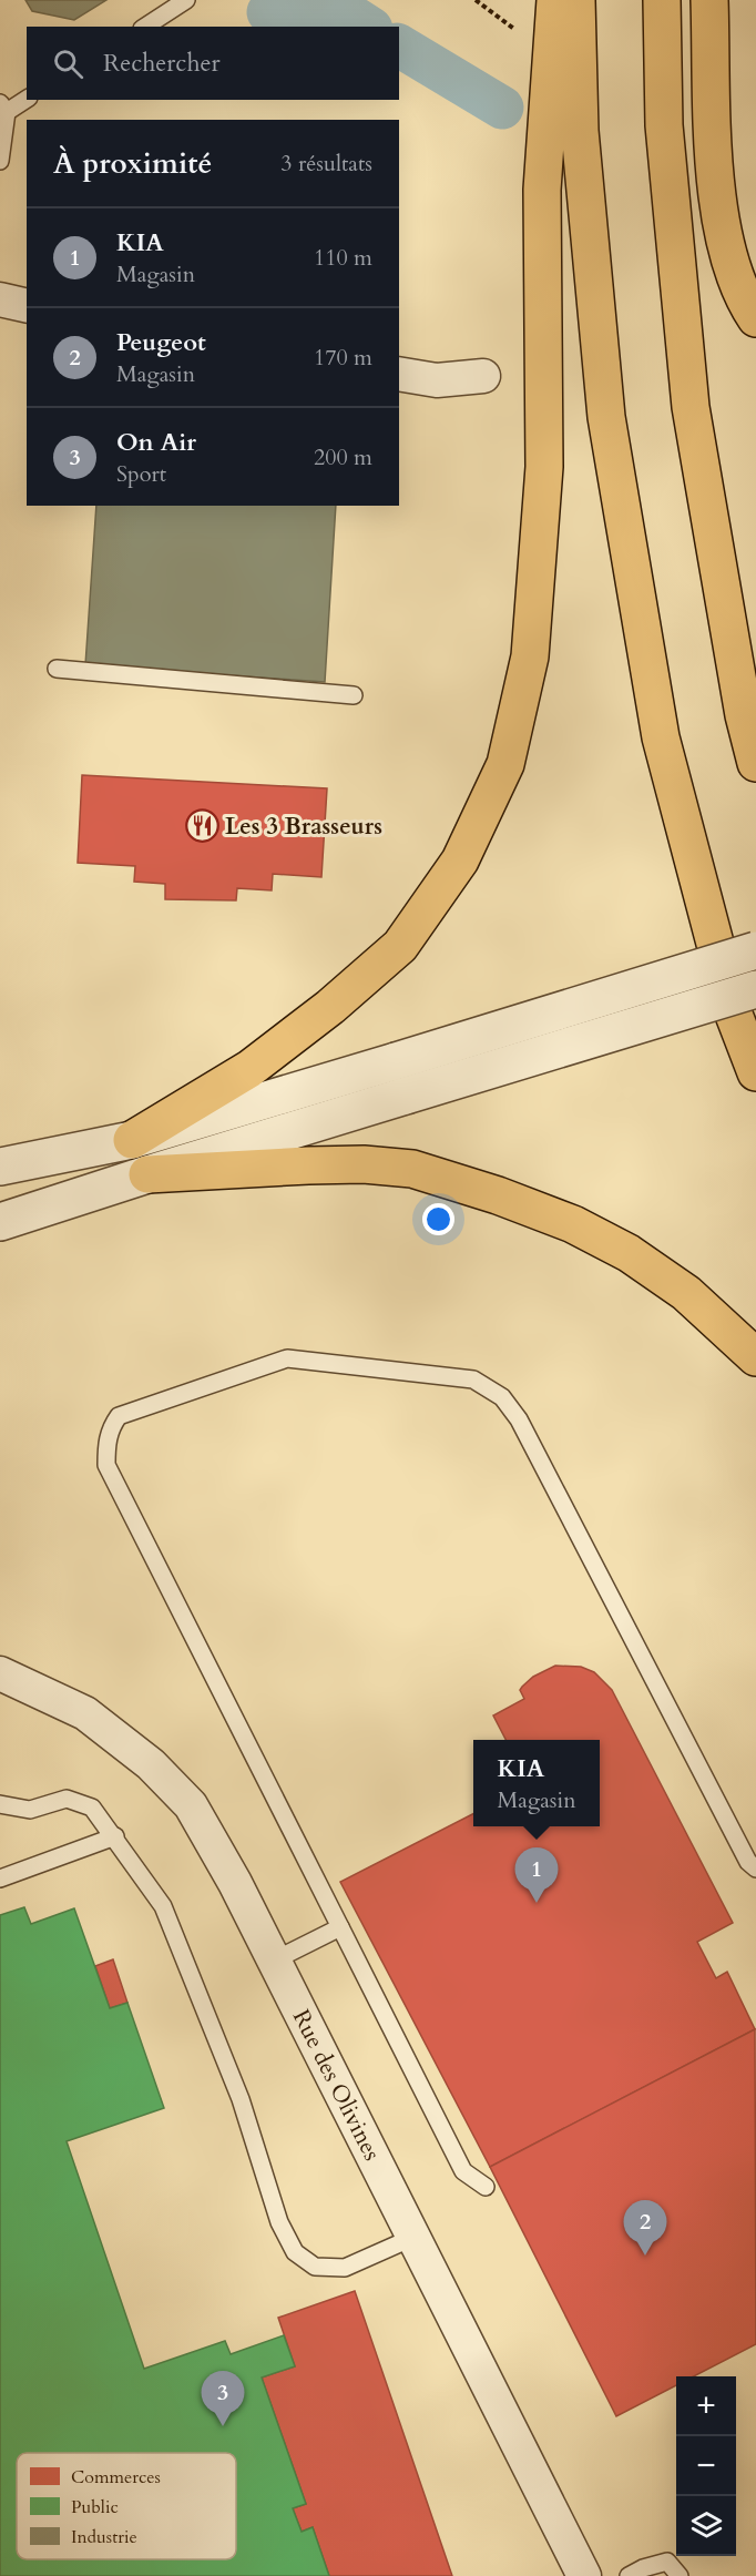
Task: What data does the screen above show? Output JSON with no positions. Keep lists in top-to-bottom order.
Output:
{
  "streets": {
    "street": ["Rue des Olivines"]
  },
  "places": {
    "restaurant": ["Les 3 Brasseurs"]
  },
  "legend": ["Commerces", "Public", "Industrie"],
  "page": {
    "search": "Rechercher",
    "heading": ["À proximité", "3 résultats"],
    "list": [
      {
        "mark": "1",
        "name": "KIA",
        "note": "Magasin",
        "value": "110 m"
      },
      {
        "mark": "2",
        "name": "Peugeot",
        "note": "Magasin",
        "value": "170 m"
      },
      {
        "mark": "3",
        "name": "On Air",
        "note": "Sport",
        "value": "200 m"
      }
    ],
    "popup": ["KIA", "Magasin"],
    "pins": ["1", "2", "3"],
    "map_buttons": ["+", "−"]
  }
}
